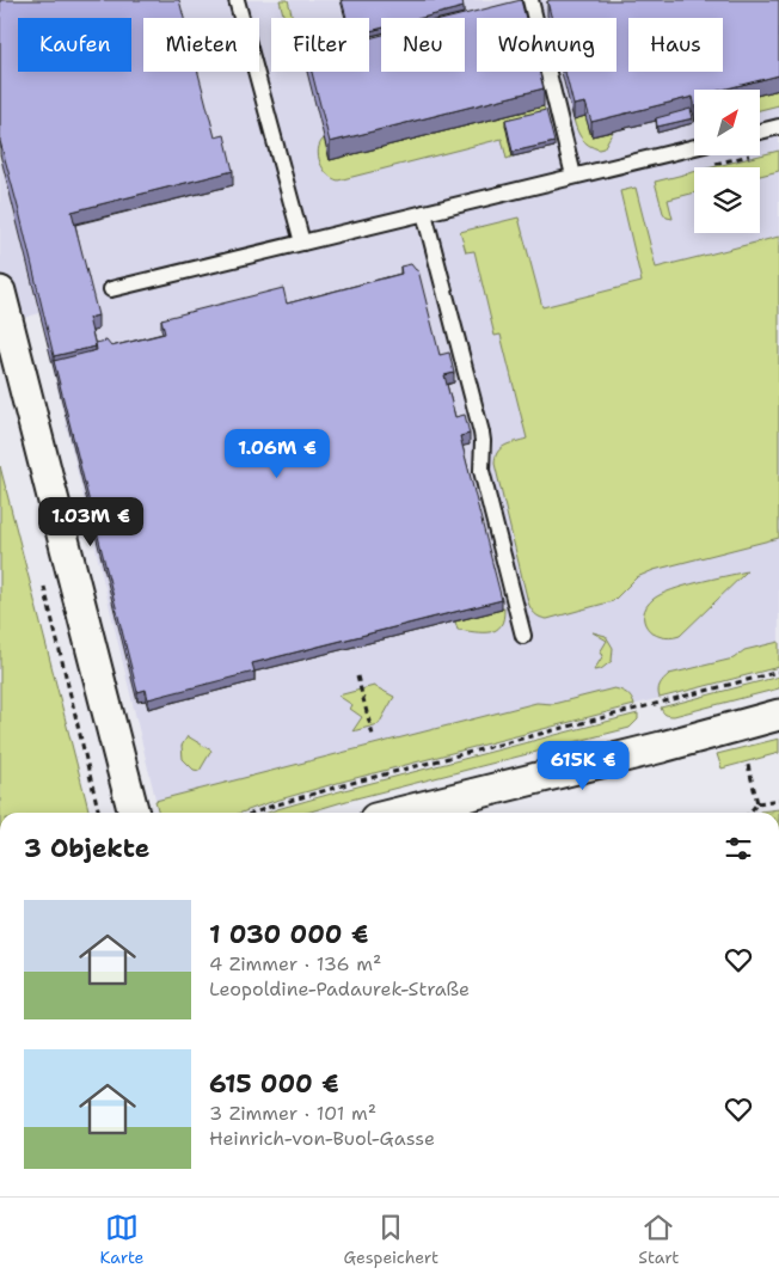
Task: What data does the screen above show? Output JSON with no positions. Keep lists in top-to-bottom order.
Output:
{
  "north": "top right",
  "page": {
    "chip": [
      "Kaufen",
      "Mieten",
      "Filter",
      "Neu",
      "Wohnung",
      "Haus"
    ],
    "price": ["1.06M €", "1.03M €", "615K €"],
    "heading": "3 Objekte",
    "list": [
      {
        "name": "1 030 000 €",
        "note": "4 Zimmer · 136 m² · Leopoldine-Padaurek-Straße"
      },
      {
        "name": "615 000 €",
        "note": "3 Zimmer · 101 m² · Heinrich-von-Buol-Gasse"
      }
    ],
    "tabs": ["Karte", "Gespeichert", "Start"]
  }
}
